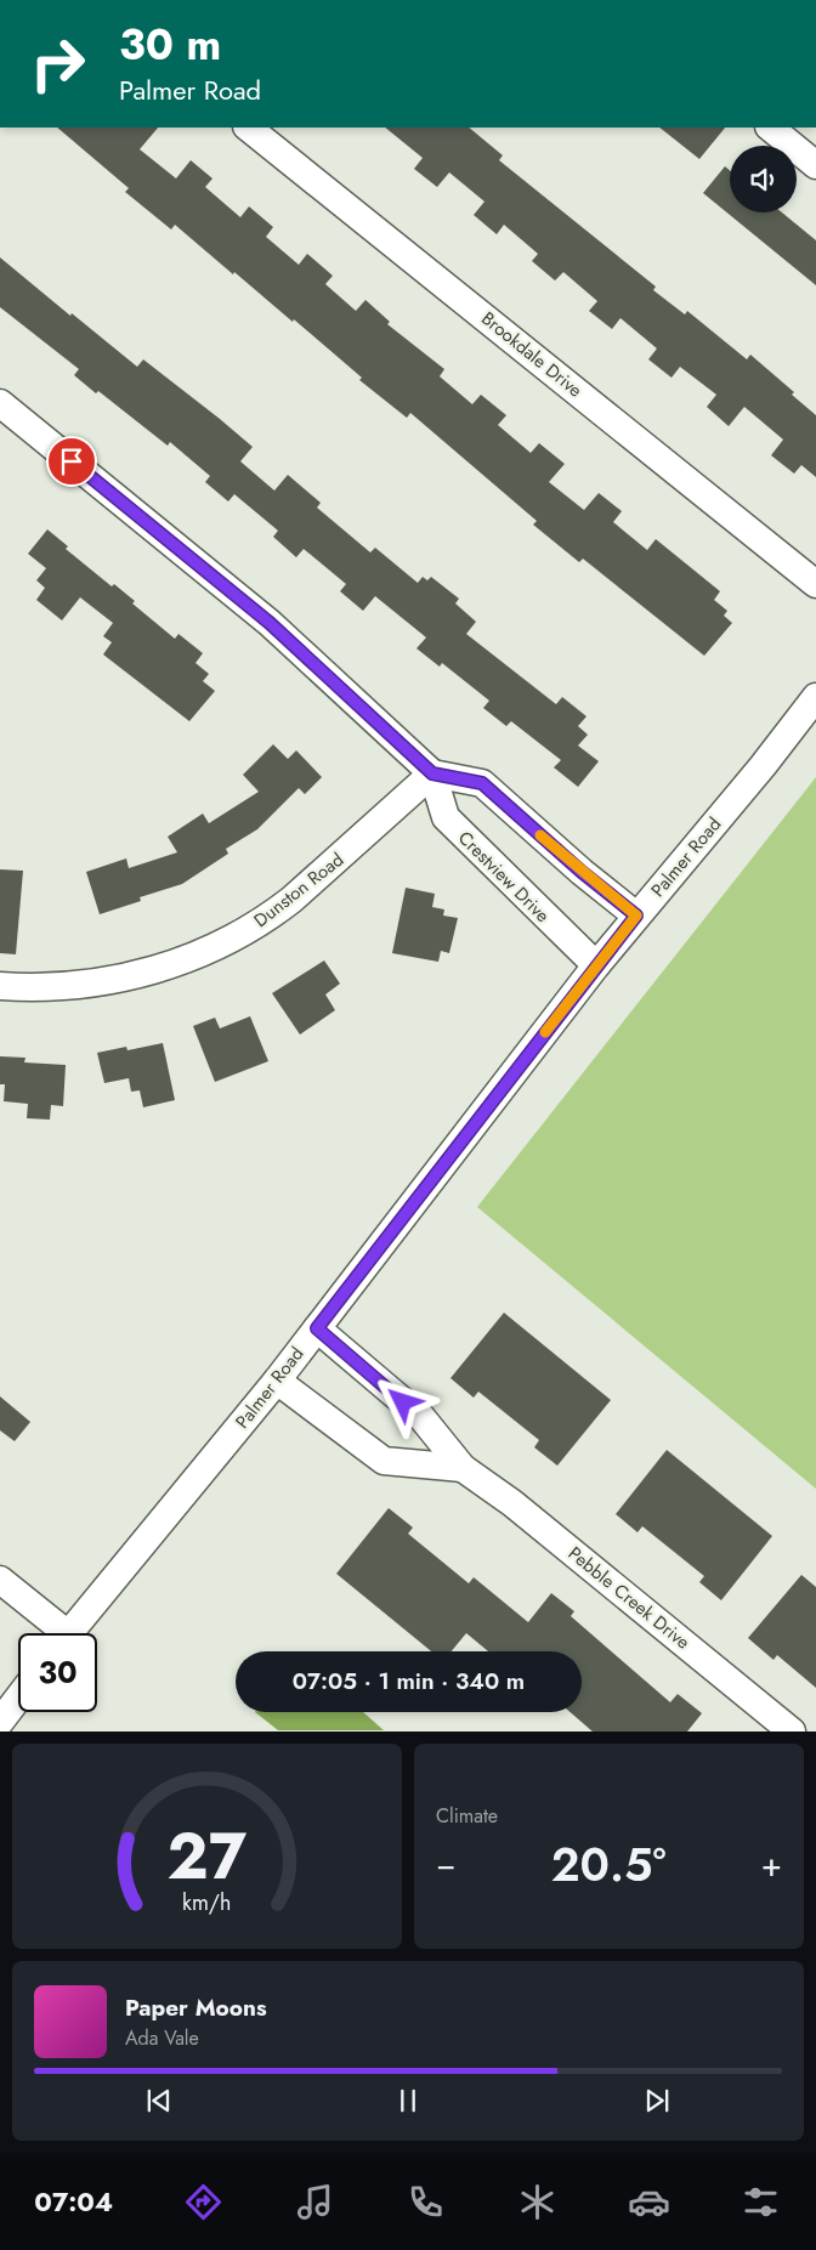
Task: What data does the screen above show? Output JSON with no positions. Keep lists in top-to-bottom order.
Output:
{
  "streets": {
    "street": [
      "Brookdale Drive",
      "Palmer Road",
      "Crestview Drive",
      "Dunston Road",
      "Pebble Creek Drive"
    ]
  },
  "crossings": [
    ["Palmer Road", "Crestview Drive"],
    ["Palmer Road", "Pebble Creek Drive"],
    ["Crestview Drive", "Dunston Road"]
  ],
  "page": {
    "turn": ["30 m", "Palmer Road"],
    "limit": "30",
    "trip": "07:05 · 1 min · 340 m",
    "tile": "Climate",
    "heat": ["−", "20.5°", "+"],
    "song": ["Paper Moons", "Ada Vale"],
    "tabs": "07:04",
    "gauge": ["27", "km/h"]
  }
}
